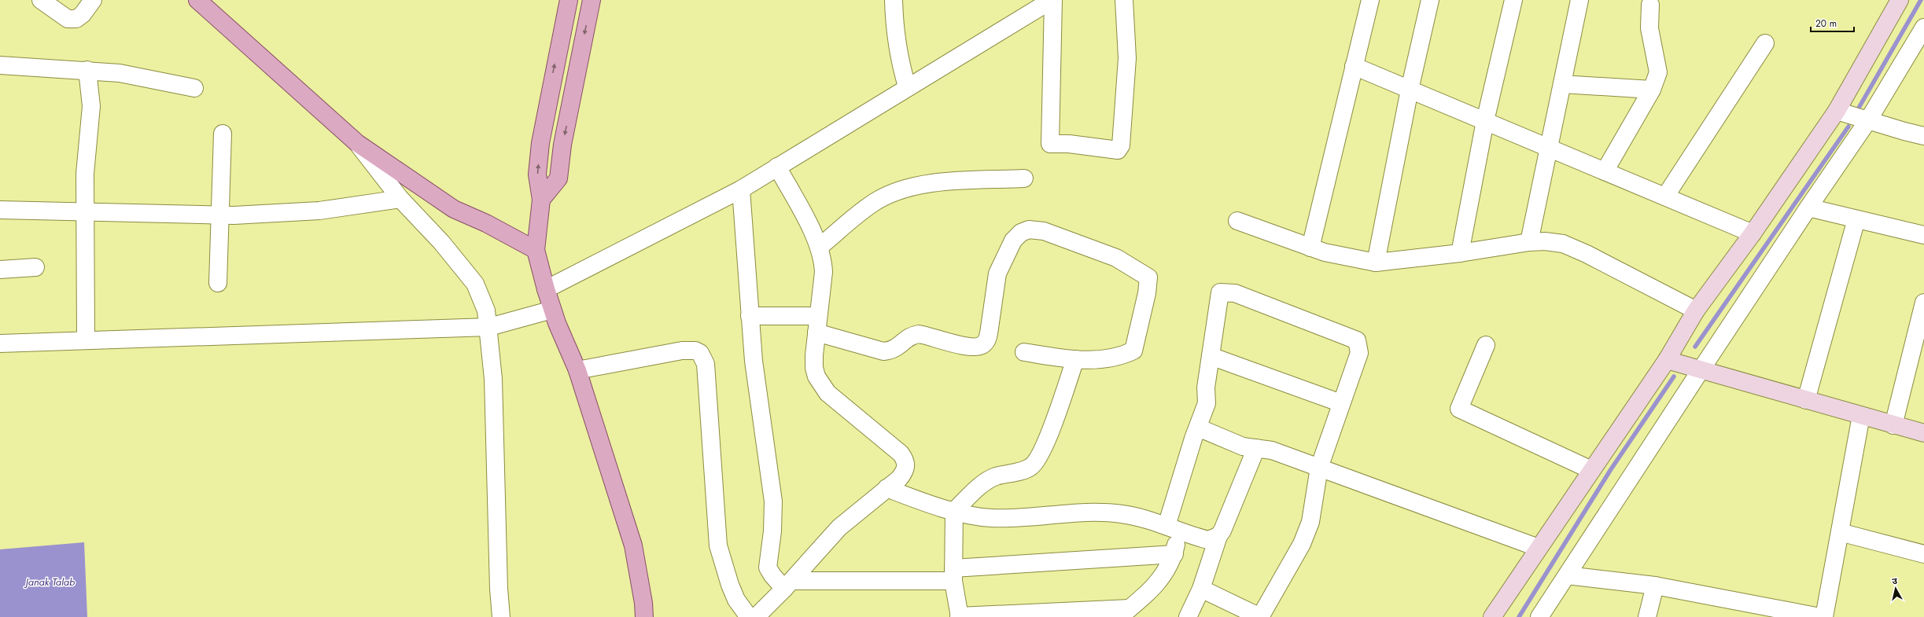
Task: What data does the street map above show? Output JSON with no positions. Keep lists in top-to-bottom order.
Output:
{
  "water": ["Janak Talab"],
  "scale_bar": "20 m",
  "north": "top"
}
